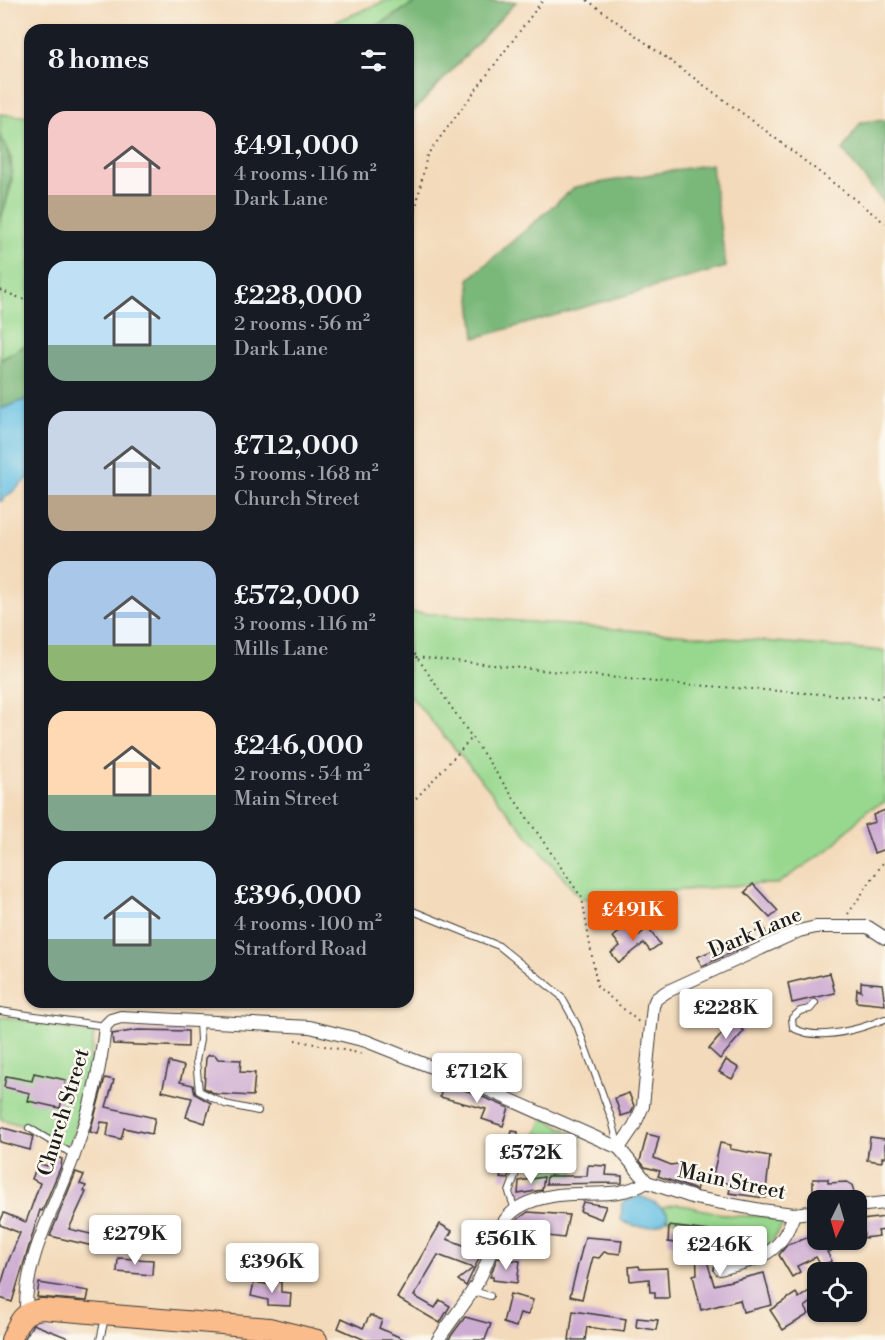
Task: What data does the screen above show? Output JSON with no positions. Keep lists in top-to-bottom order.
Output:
{
  "streets": {
    "street": ["Dark Lane", "Church Street", "Main Street"]
  },
  "crossings": [
    ["Dark Lane", "Church Street"],
    ["Dark Lane", "Main Street"],
    ["Church Street", "Main Street"]
  ],
  "north": "bottom",
  "page": {
    "heading": "8 homes",
    "list": [
      {
        "name": "£491,000",
        "note": "4 rooms · 116 m² · Dark Lane"
      },
      {
        "name": "£228,000",
        "note": "2 rooms · 56 m² · Dark Lane"
      },
      {
        "name": "£712,000",
        "note": "5 rooms · 168 m² · Church Street"
      },
      {
        "name": "£572,000",
        "note": "3 rooms · 116 m² · Mills Lane"
      },
      {
        "name": "£246,000",
        "note": "2 rooms · 54 m² · Main Street"
      },
      {
        "name": "£396,000",
        "note": "4 rooms · 100 m² · Stratford Road"
      }
    ],
    "price": [
      "£491K",
      "£228K",
      "£712K",
      "£572K",
      "£279K",
      "£561K",
      "£246K",
      "£396K"
    ]
  }
}
